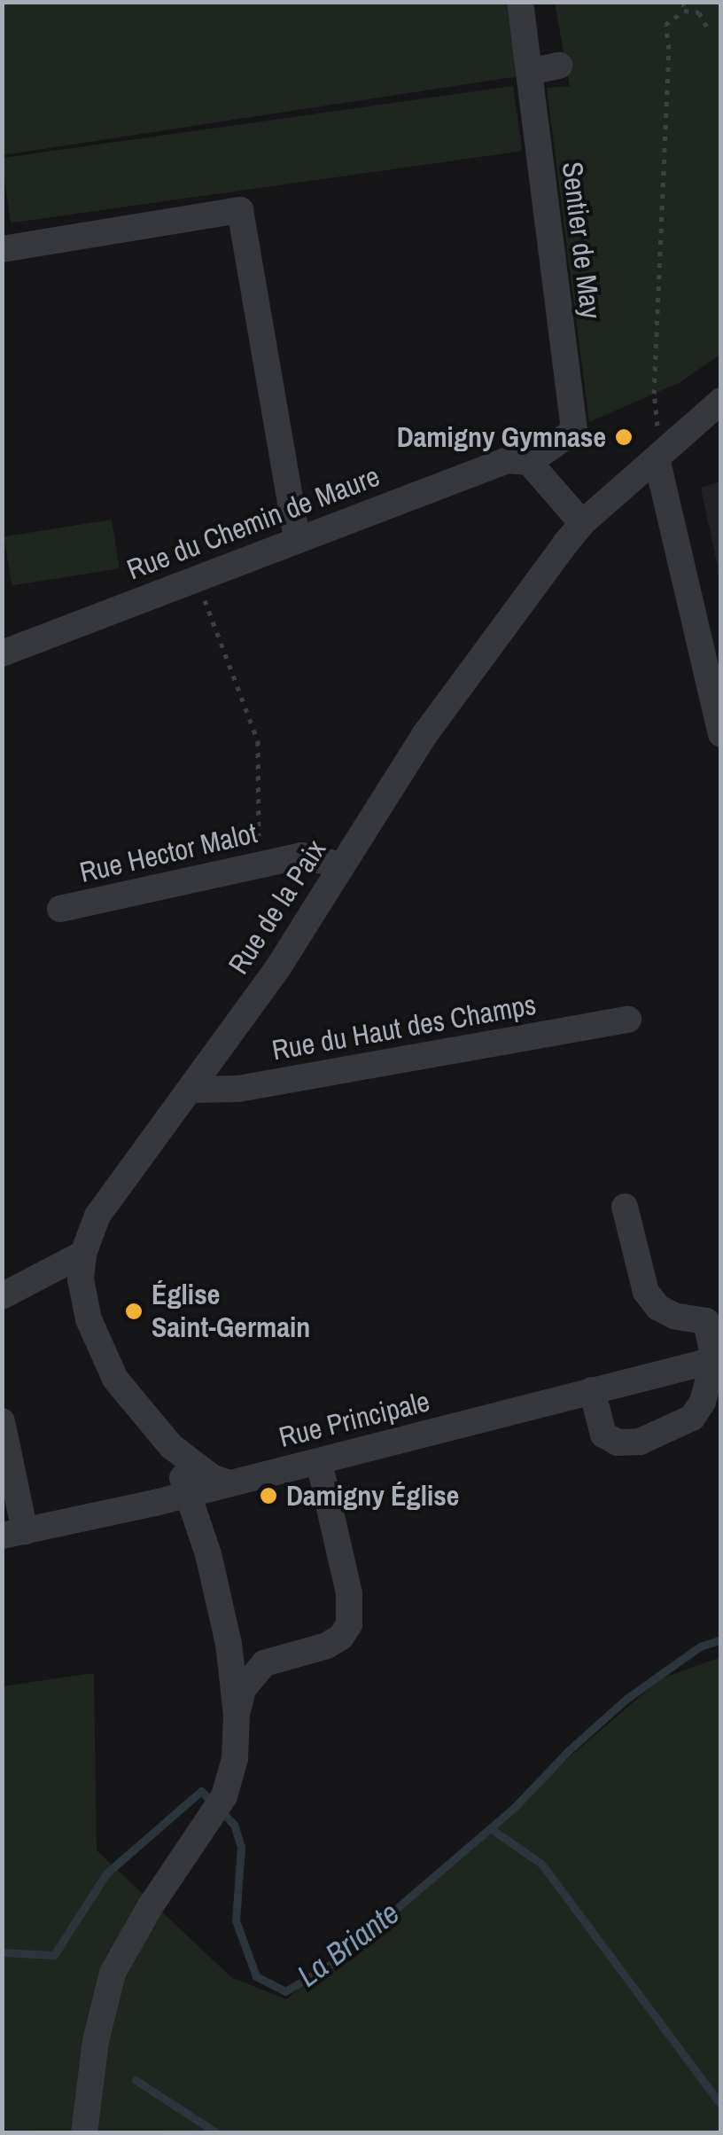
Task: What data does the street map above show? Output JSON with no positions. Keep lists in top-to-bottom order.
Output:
{
  "streets": {
    "street": [
      "Sentier de May",
      "Rue du Chemin de Maure",
      "Rue Hector Malot",
      "Rue de la Paix",
      "Rue du Haut des Champs",
      "Rue Principale"
    ]
  },
  "crossings": [
    ["Sentier de May", "Rue du Chemin de Maure"],
    ["Rue Hector Malot", "Rue de la Paix"],
    ["Rue de la Paix", "Rue du Haut des Champs"]
  ],
  "water": ["La Briante"],
  "places": ["Damigny Gymnase", "Église Saint-Germain", "Damigny Église"]
}
